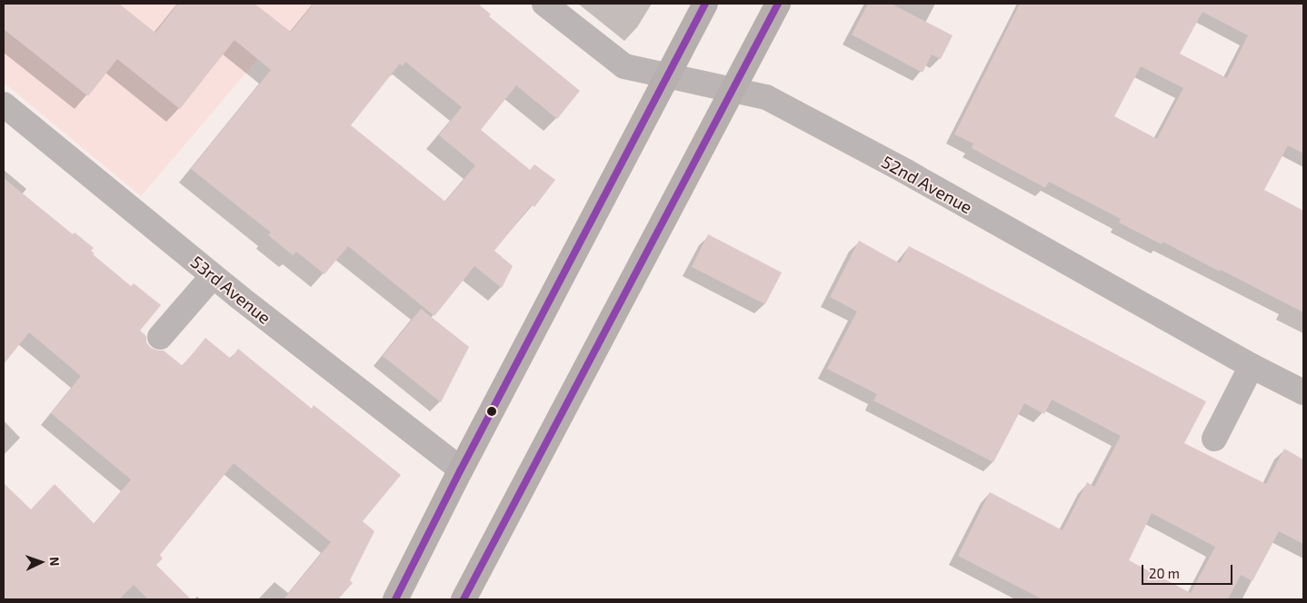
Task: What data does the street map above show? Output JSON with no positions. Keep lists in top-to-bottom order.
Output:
{
  "streets": {
    "street": ["52nd Avenue", "53rd Avenue"]
  },
  "scale_bar": "20 m",
  "north": "right"
}
